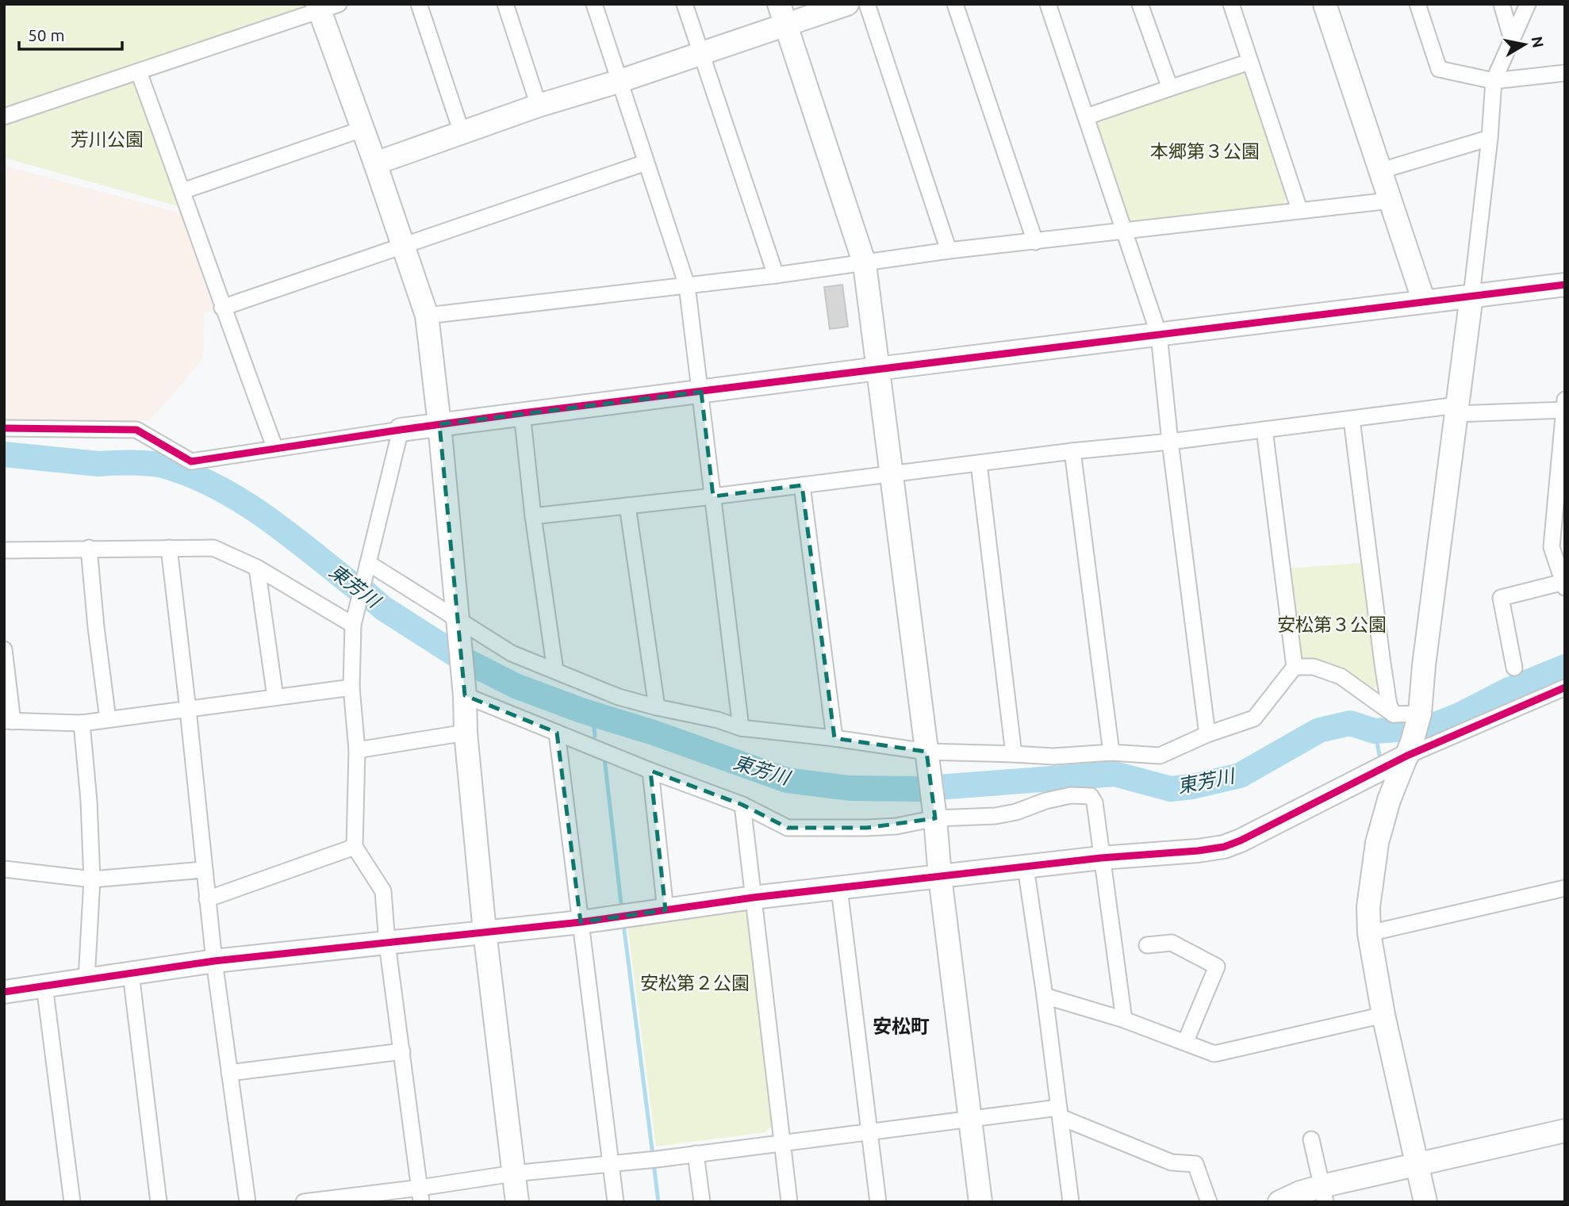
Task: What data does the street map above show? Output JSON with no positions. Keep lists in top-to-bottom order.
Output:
{
  "districts": ["安松町"],
  "water": ["東芳川"],
  "parks": [
    "芳川公園",
    "本郷第３公園",
    "安松第３公園",
    "安松第２公園"
  ],
  "scale_bar": "50 m",
  "north": "right"
}
